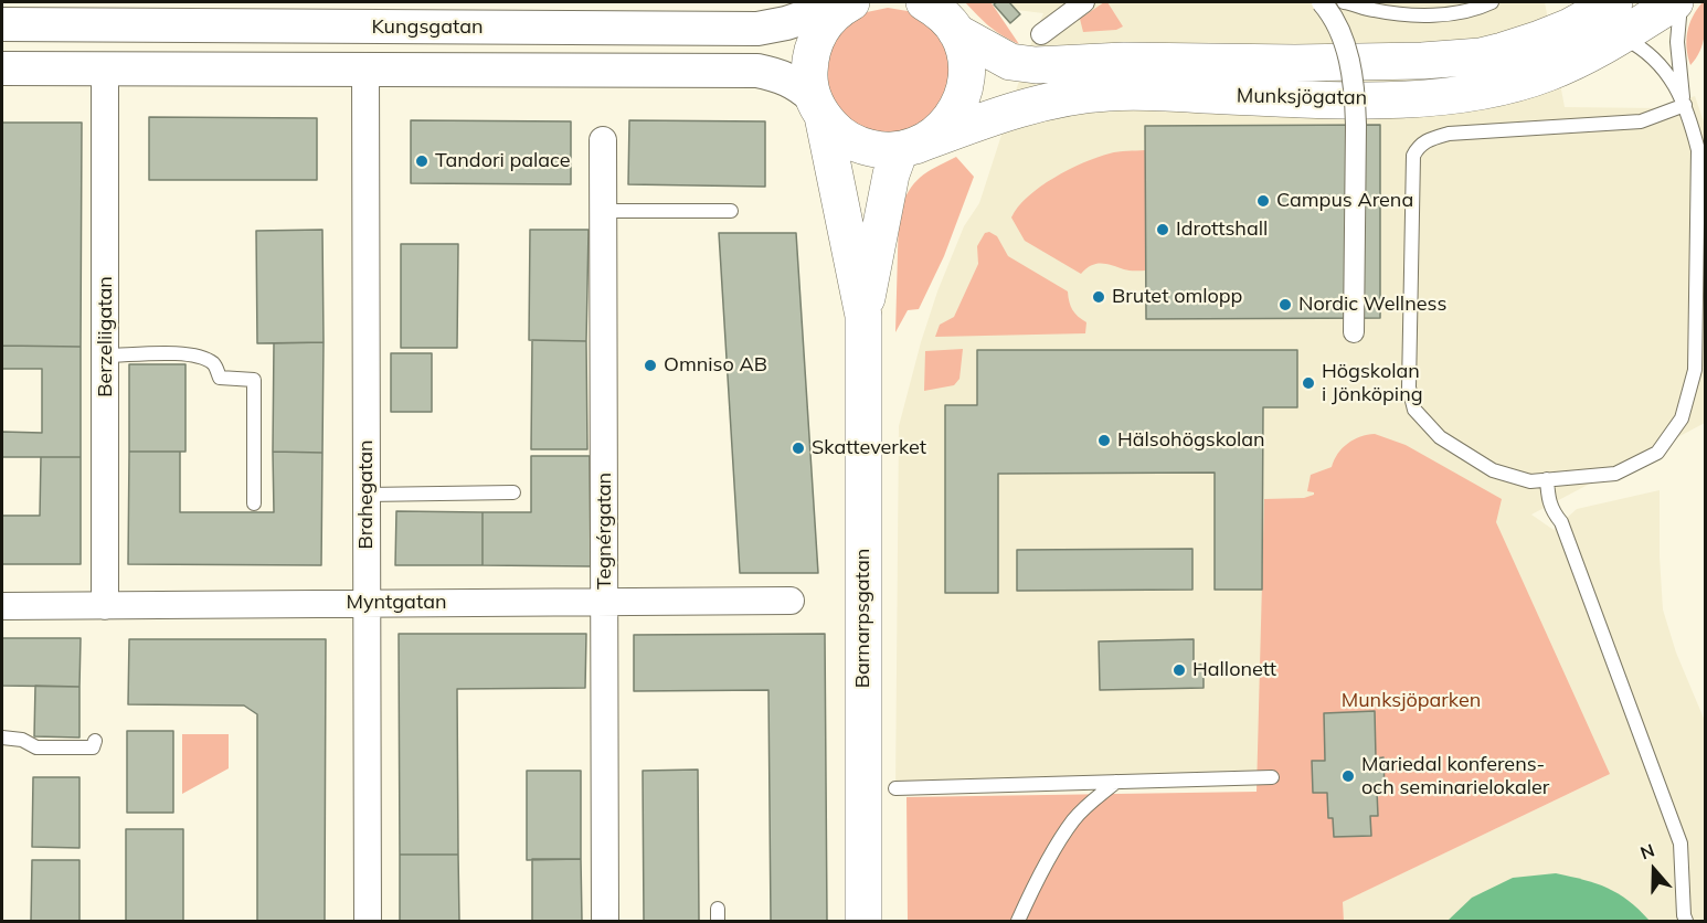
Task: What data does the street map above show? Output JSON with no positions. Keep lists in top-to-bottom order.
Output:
{
  "streets": {
    "main road": ["Munksjögatan", "Barnarpsgatan"],
    "street": [
      "Kungsgatan",
      "Berzeliigatan",
      "Brahegatan",
      "Tegnérgatan",
      "Myntgatan"
    ]
  },
  "crossings": [
    ["Kungsgatan", "Berzeliigatan"],
    ["Kungsgatan", "Brahegatan"],
    ["Kungsgatan", "Barnarpsgatan"],
    ["Munksjögatan", "Barnarpsgatan"],
    ["Berzeliigatan", "Myntgatan"],
    ["Brahegatan", "Myntgatan"],
    ["Tegnérgatan", "Myntgatan"]
  ],
  "parks": ["Munksjöparken"],
  "places": [
    "Tandori palace",
    "Campus Arena",
    "Idrottshall",
    "Brutet omlopp",
    "Nordic Wellness",
    "Omniso AB",
    "Högskolan i Jönköping",
    "Hälsohögskolan",
    "Skatteverket",
    "Hallonett",
    "Mariedal konferens- och seminarielokaler"
  ],
  "north": "top"
}
